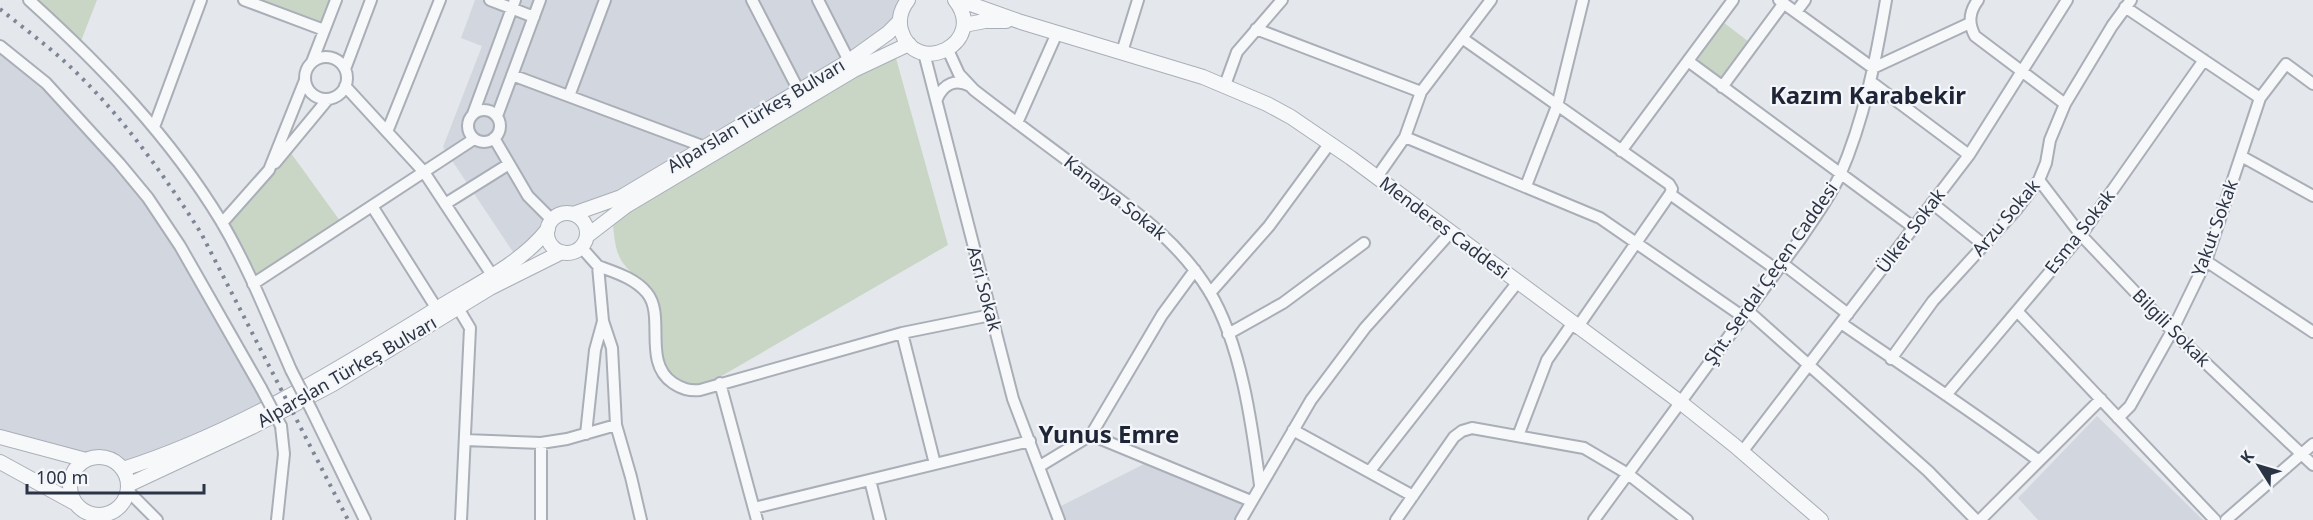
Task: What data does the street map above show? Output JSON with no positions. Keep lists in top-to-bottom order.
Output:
{
  "streets": {
    "street": [
      "Alparslan Türkeş Bulvarı",
      "Kanarya Sokak",
      "Arzu Sokak",
      "Menderes Caddesi",
      "Yakut Sokak",
      "Ülker Sokak",
      "Esma Sokak",
      "Şht. Serdal Çeçen Caddesi",
      "Asri Sokak",
      "Bilgili Sokak"
    ]
  },
  "crossings": [
    ["Arzu Sokak", "Bilgili Sokak"],
    ["Menderes Caddesi", "Ülker Sokak"],
    ["Menderes Caddesi", "Şht. Serdal Çeçen Caddesi"],
    ["Yakut Sokak", "Bilgili Sokak"],
    ["Esma Sokak", "Bilgili Sokak"]
  ],
  "districts": ["Kazım Karabekir", "Yunus Emre"],
  "scale_bar": "100 m",
  "north": "top left"
}
